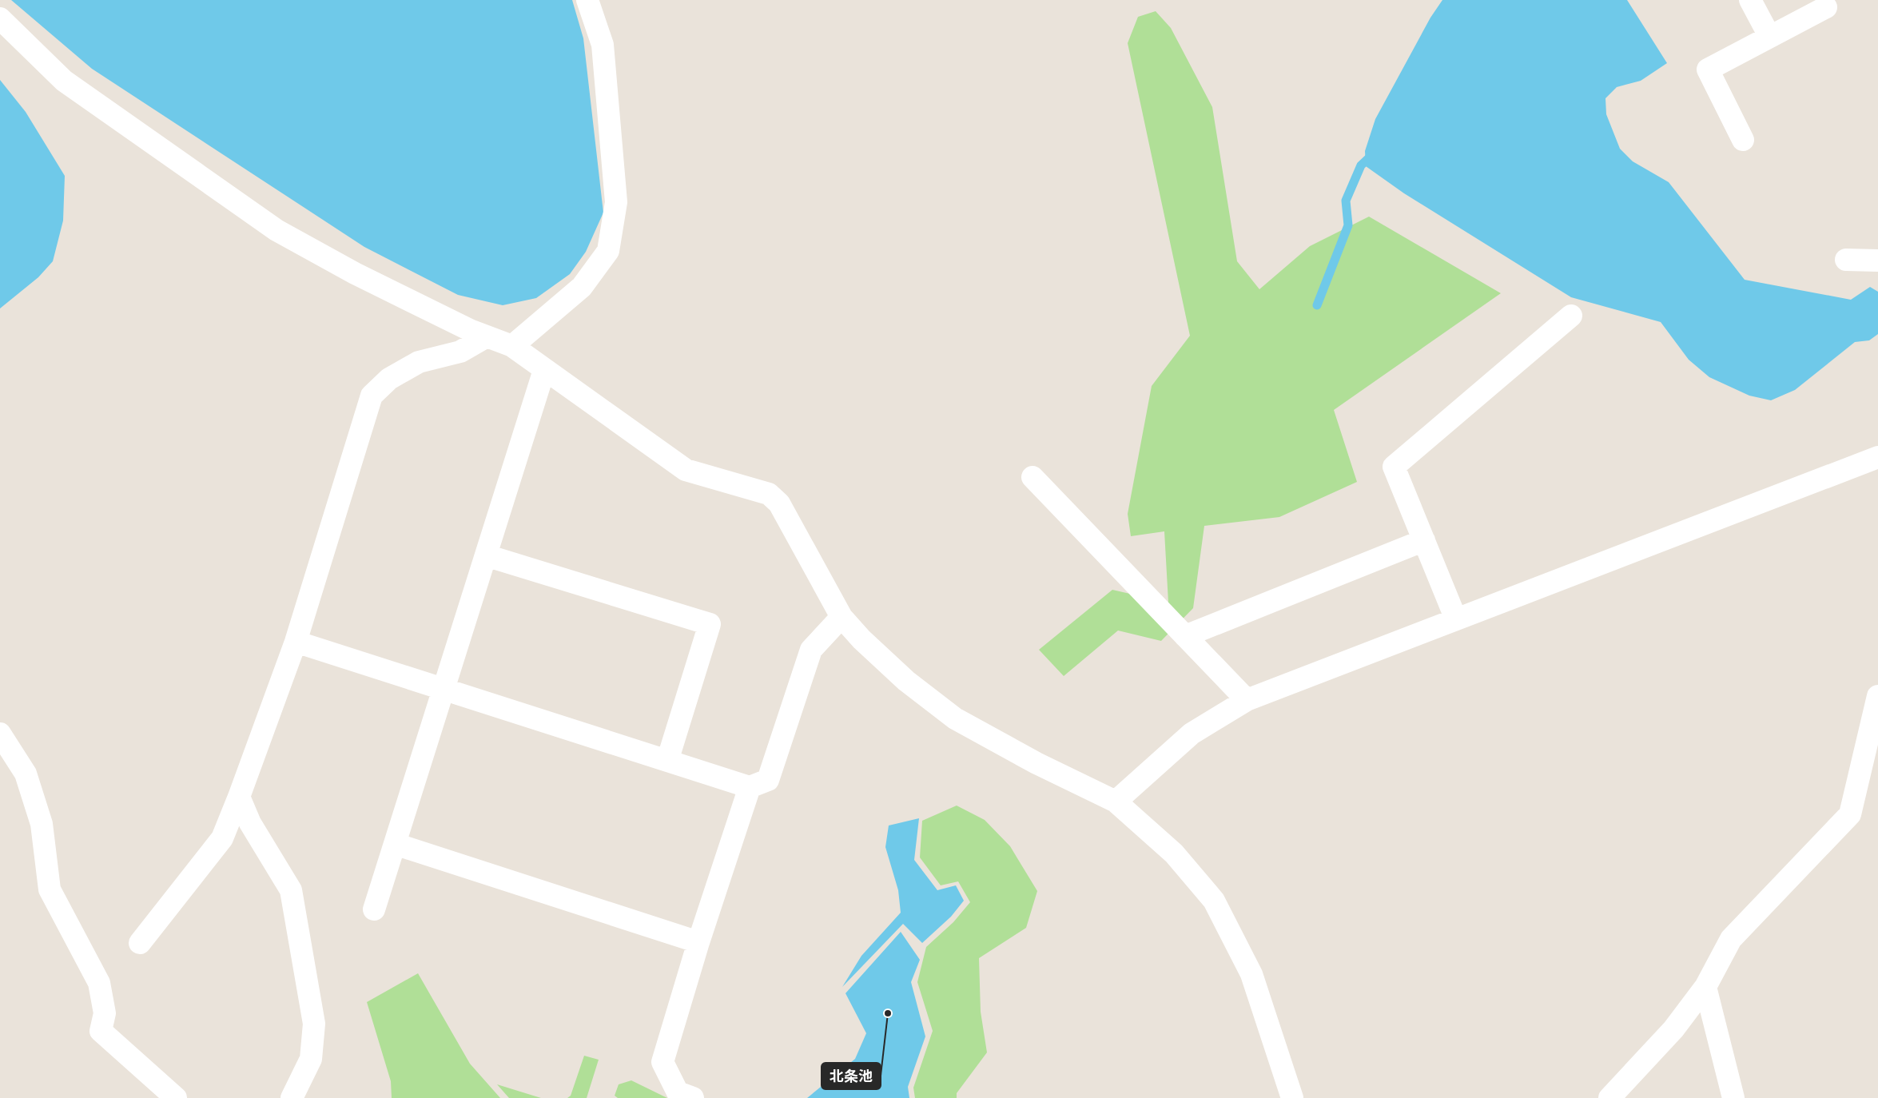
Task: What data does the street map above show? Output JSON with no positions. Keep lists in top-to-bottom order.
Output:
{
  "places": ["北条池"]
}
